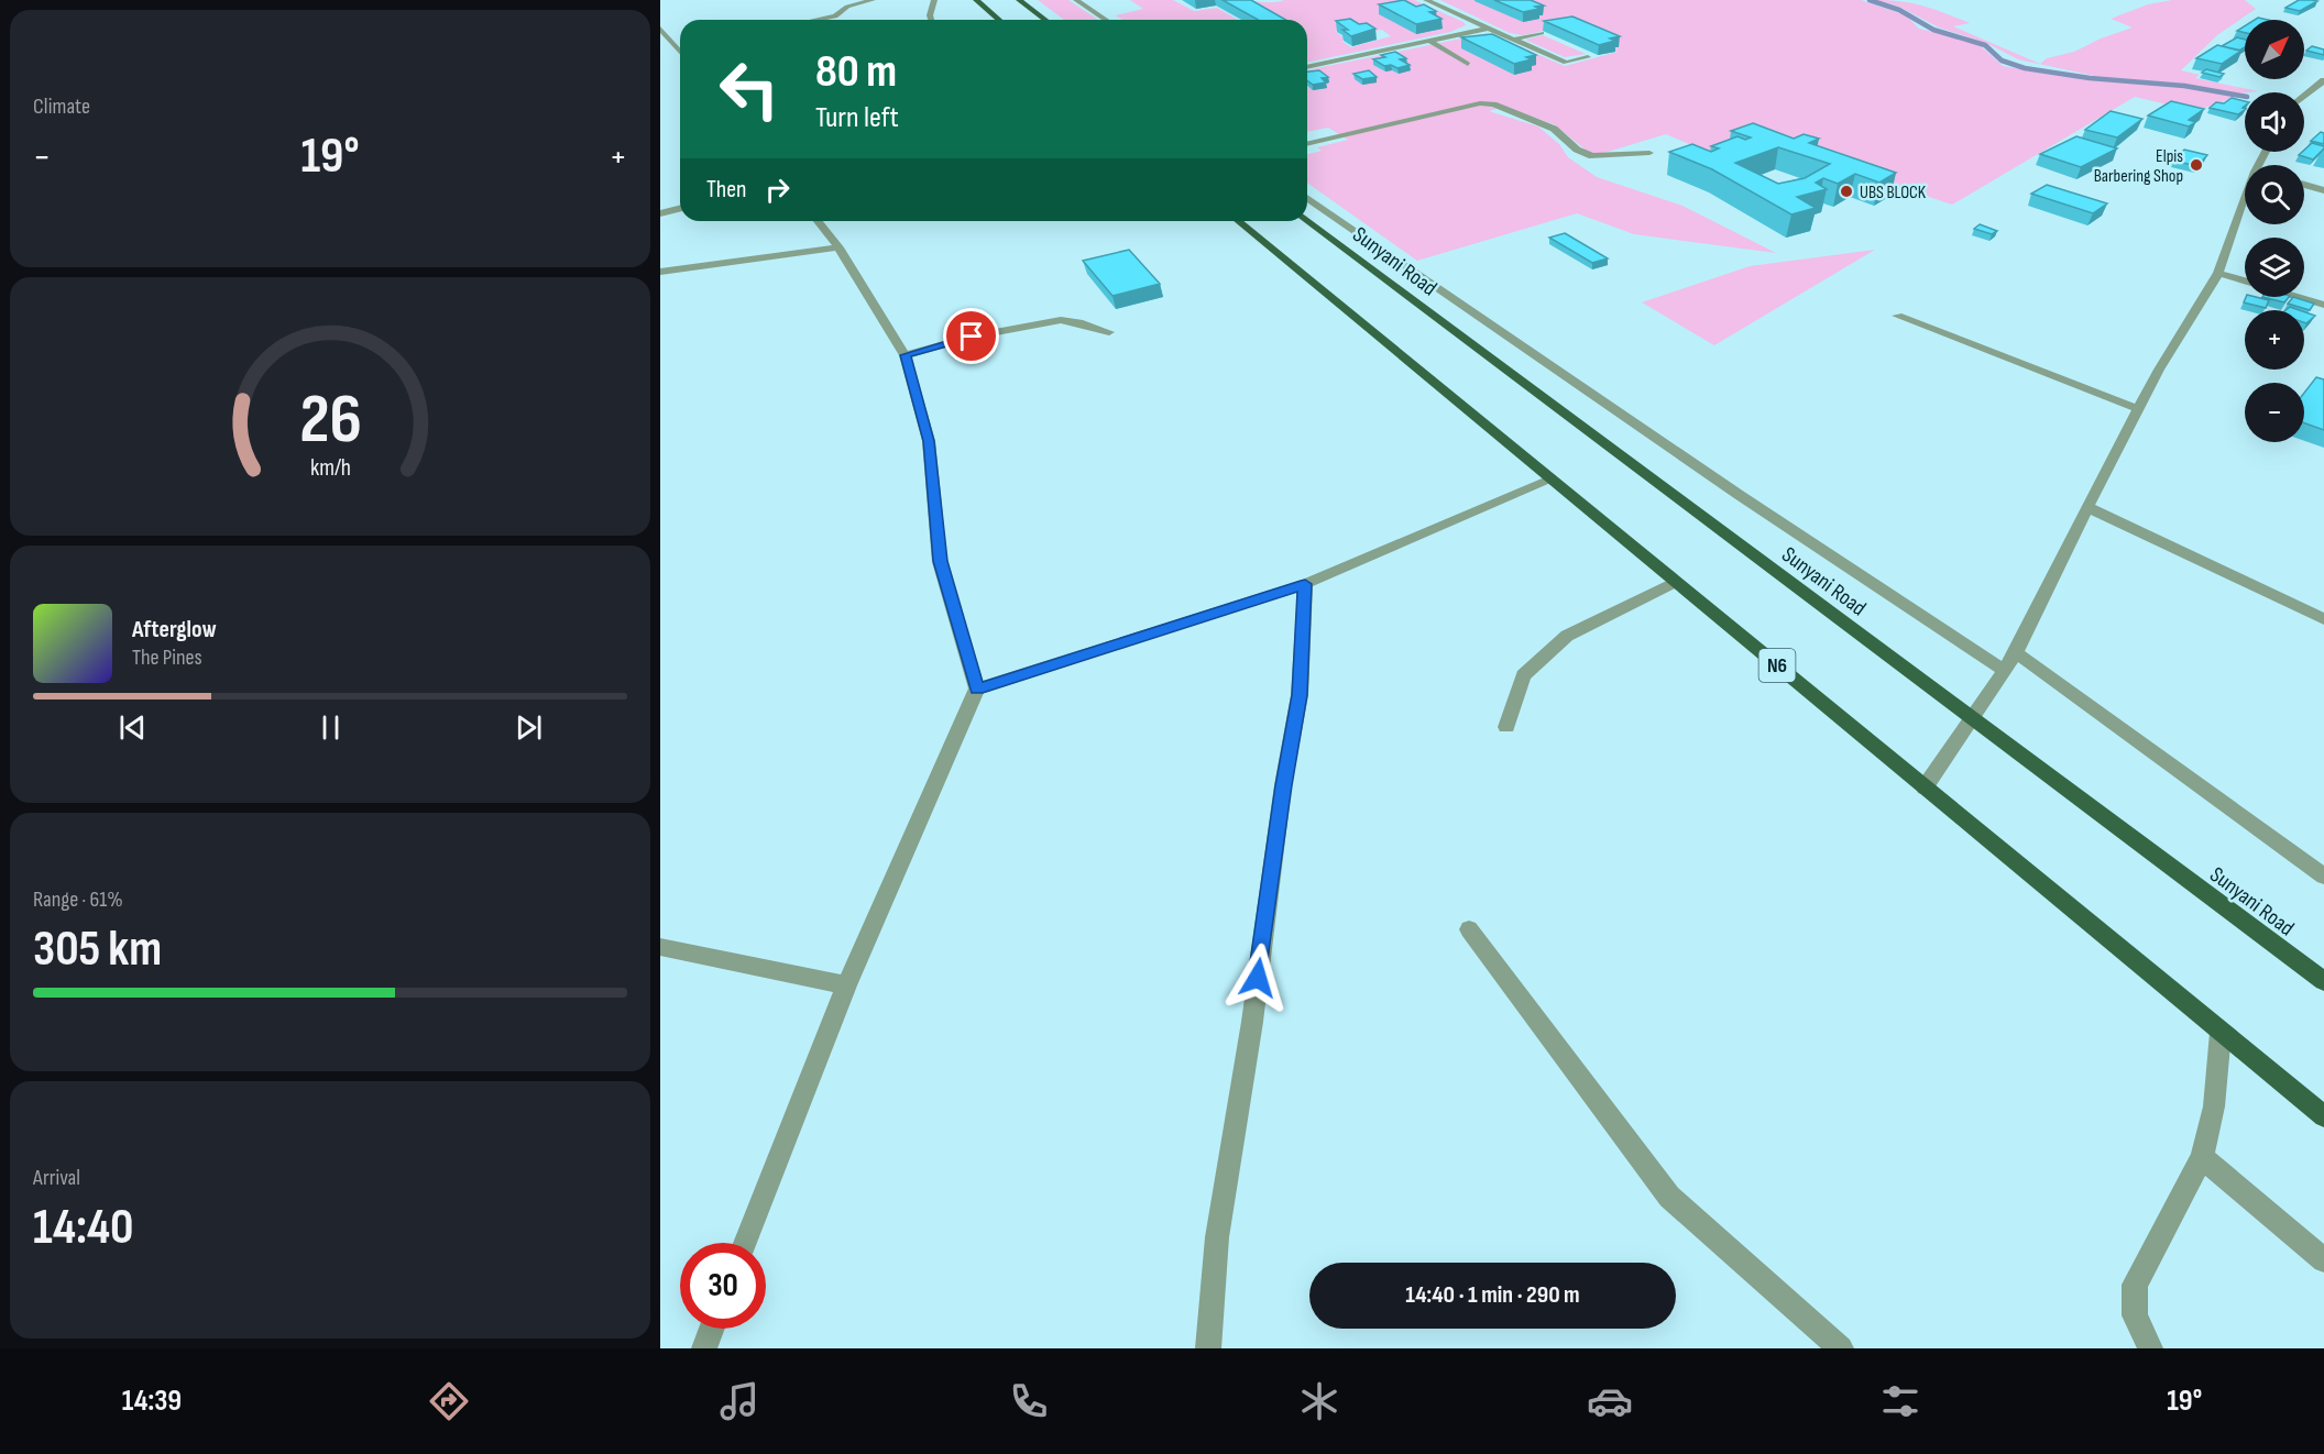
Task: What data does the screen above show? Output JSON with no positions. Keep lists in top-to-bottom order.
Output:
{
  "streets": {
    "main road": ["Sunyani Road", "N6"]
  },
  "places": ["Elpis Barbering Shop", "UBS BLOCK"],
  "north": "top right",
  "page": {
    "tile": [
      "Climate",
      ["Range · 61%", "305 km"],
      ["Arrival", "14:40"]
    ],
    "map_buttons": ["+", "−"],
    "turn": ["80 m", "Turn left"],
    "heat": ["−", "19°", "+"],
    "then": "Then",
    "song": ["Afterglow", "The Pines"],
    "limit": "30",
    "trip": "14:40 · 1 min · 290 m",
    "tabs": ["14:39", "19°"],
    "gauge": ["26", "km/h"]
  }
}
